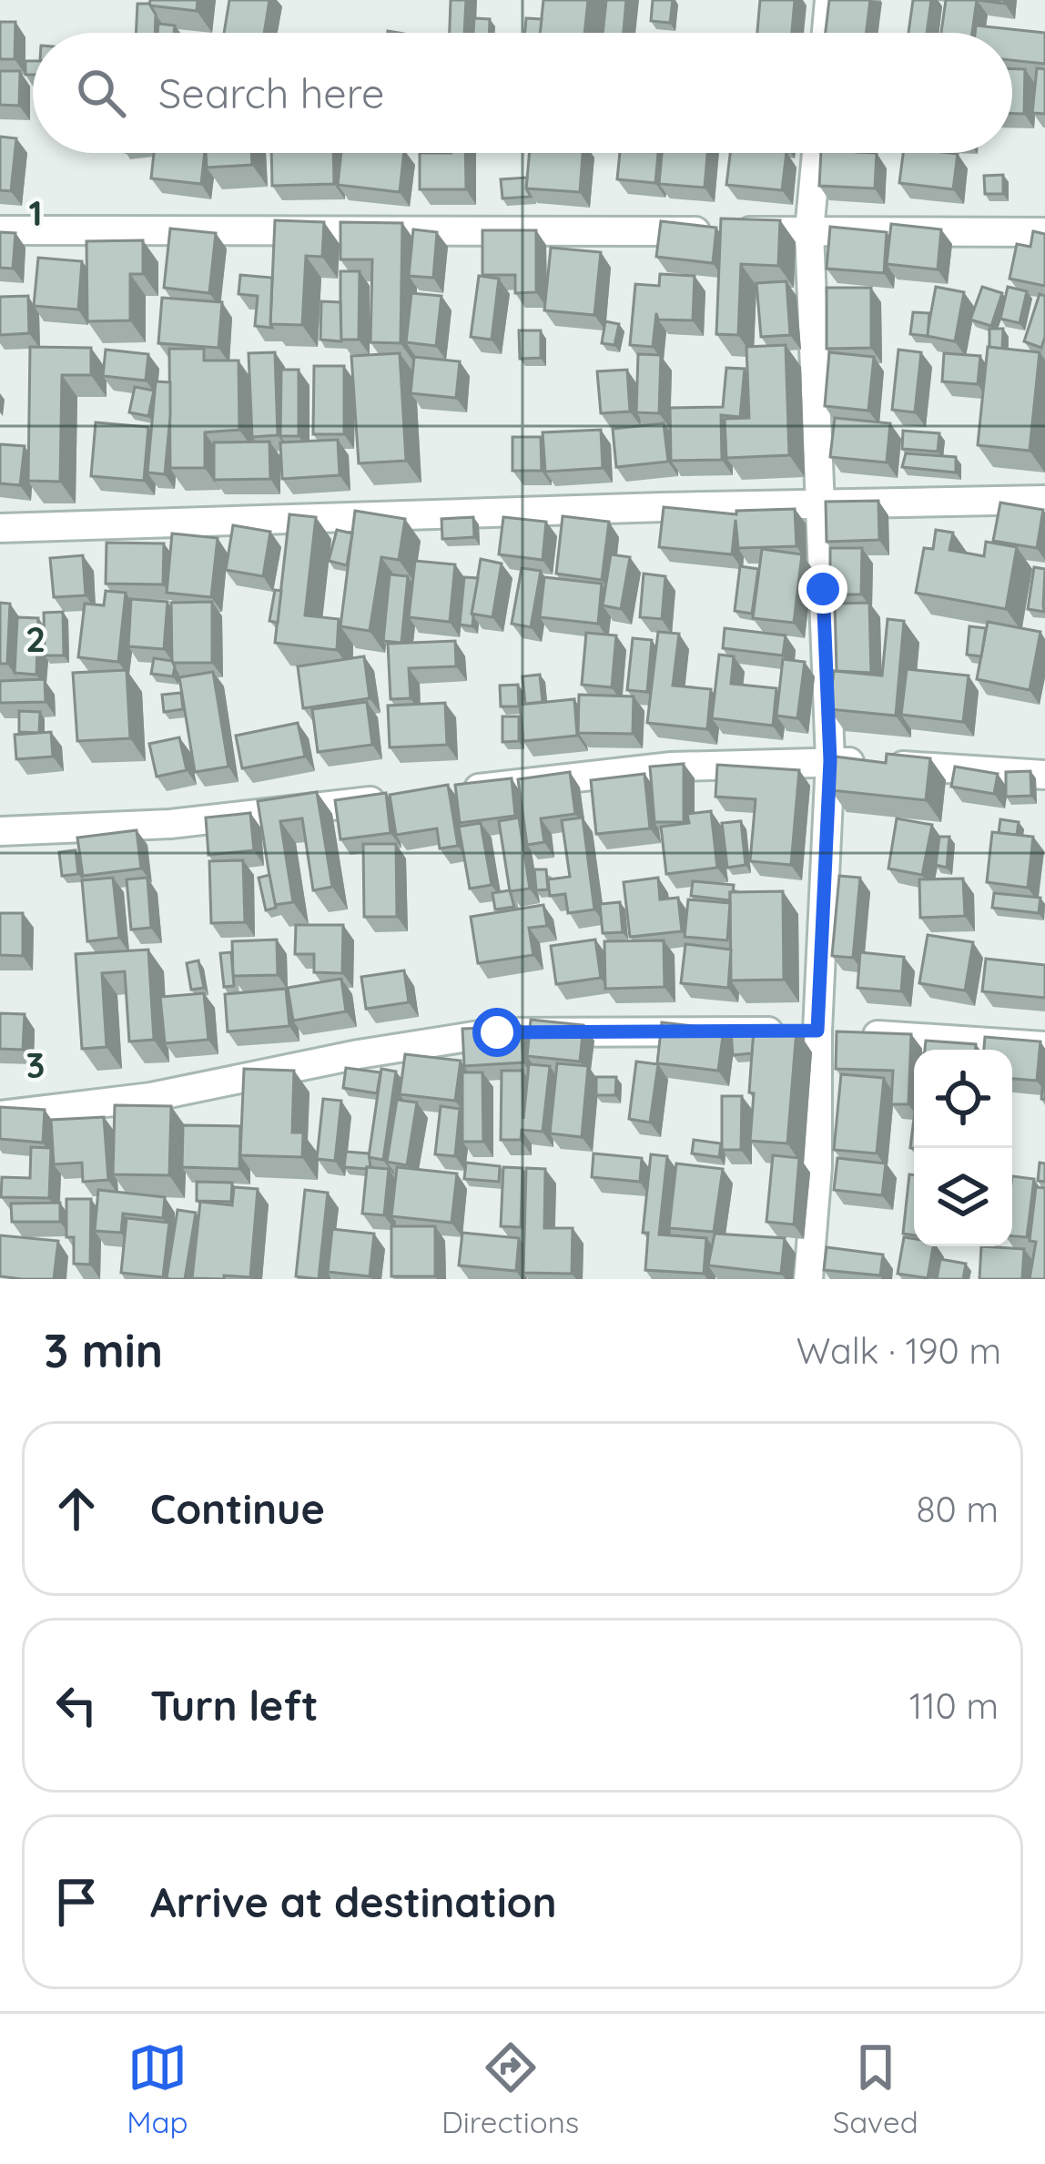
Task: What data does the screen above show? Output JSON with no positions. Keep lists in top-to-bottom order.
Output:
{
  "page": {
    "search": "Search here",
    "heading": ["3 min", "Walk · 190 m"],
    "list": [
      ["Continue", "80 m"],
      ["Turn left", "110 m"],
      "Arrive at destination"
    ],
    "nav": ["Map", "Directions", "Saved"]
  },
  "grid": {
    "rows": ["1", "2", "3"]
  }
}
